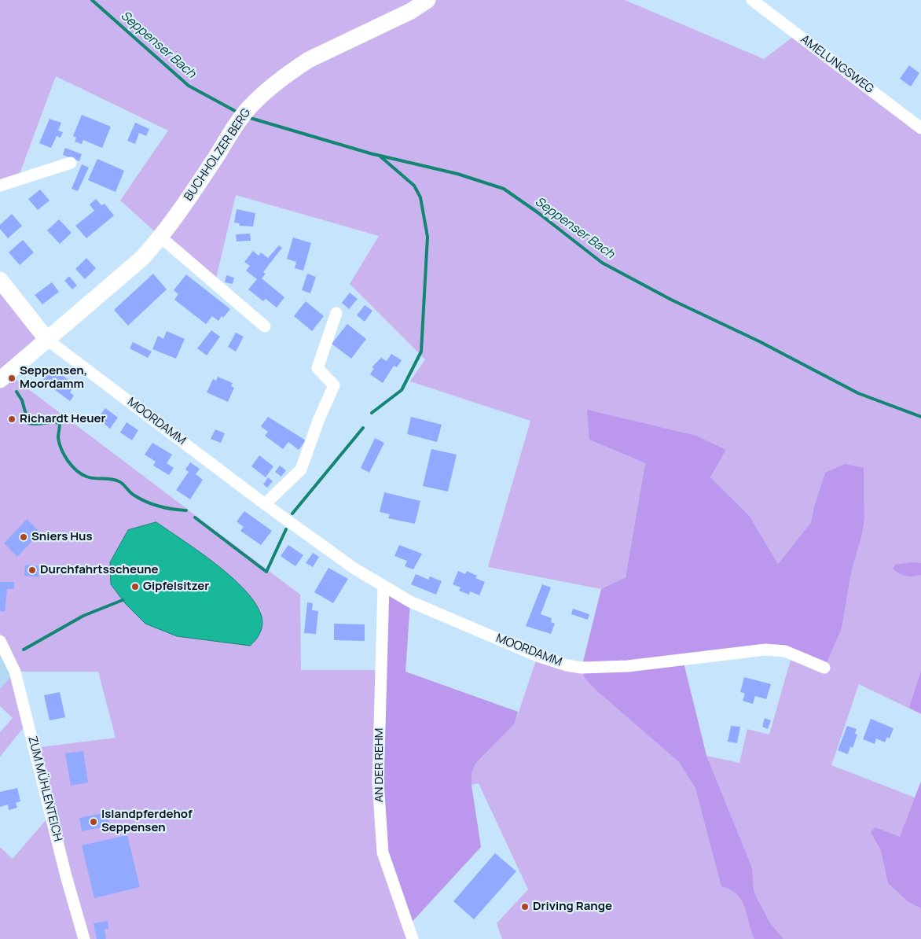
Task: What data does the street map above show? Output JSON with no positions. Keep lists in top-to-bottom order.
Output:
{
  "streets": {
    "main road": ["BUCHHOLZER BERG"],
    "street": [
      "AMELUNGSWEG",
      "MOORDAMM",
      "AN DER REHM",
      "ZUM MÜHLENTEICH"
    ]
  },
  "crossings": [
    ["BUCHHOLZER BERG", "MOORDAMM"],
    ["MOORDAMM", "AN DER REHM"]
  ],
  "water": ["Seppenser Bach"],
  "places": [
    "Seppensen, Moordamm",
    "Richardt Heuer",
    "Sniers Hus",
    "Durchfahrtsscheune",
    "Gipfelsitzer",
    "Islandpferdehof Seppensen",
    "Driving Range"
  ]
}
